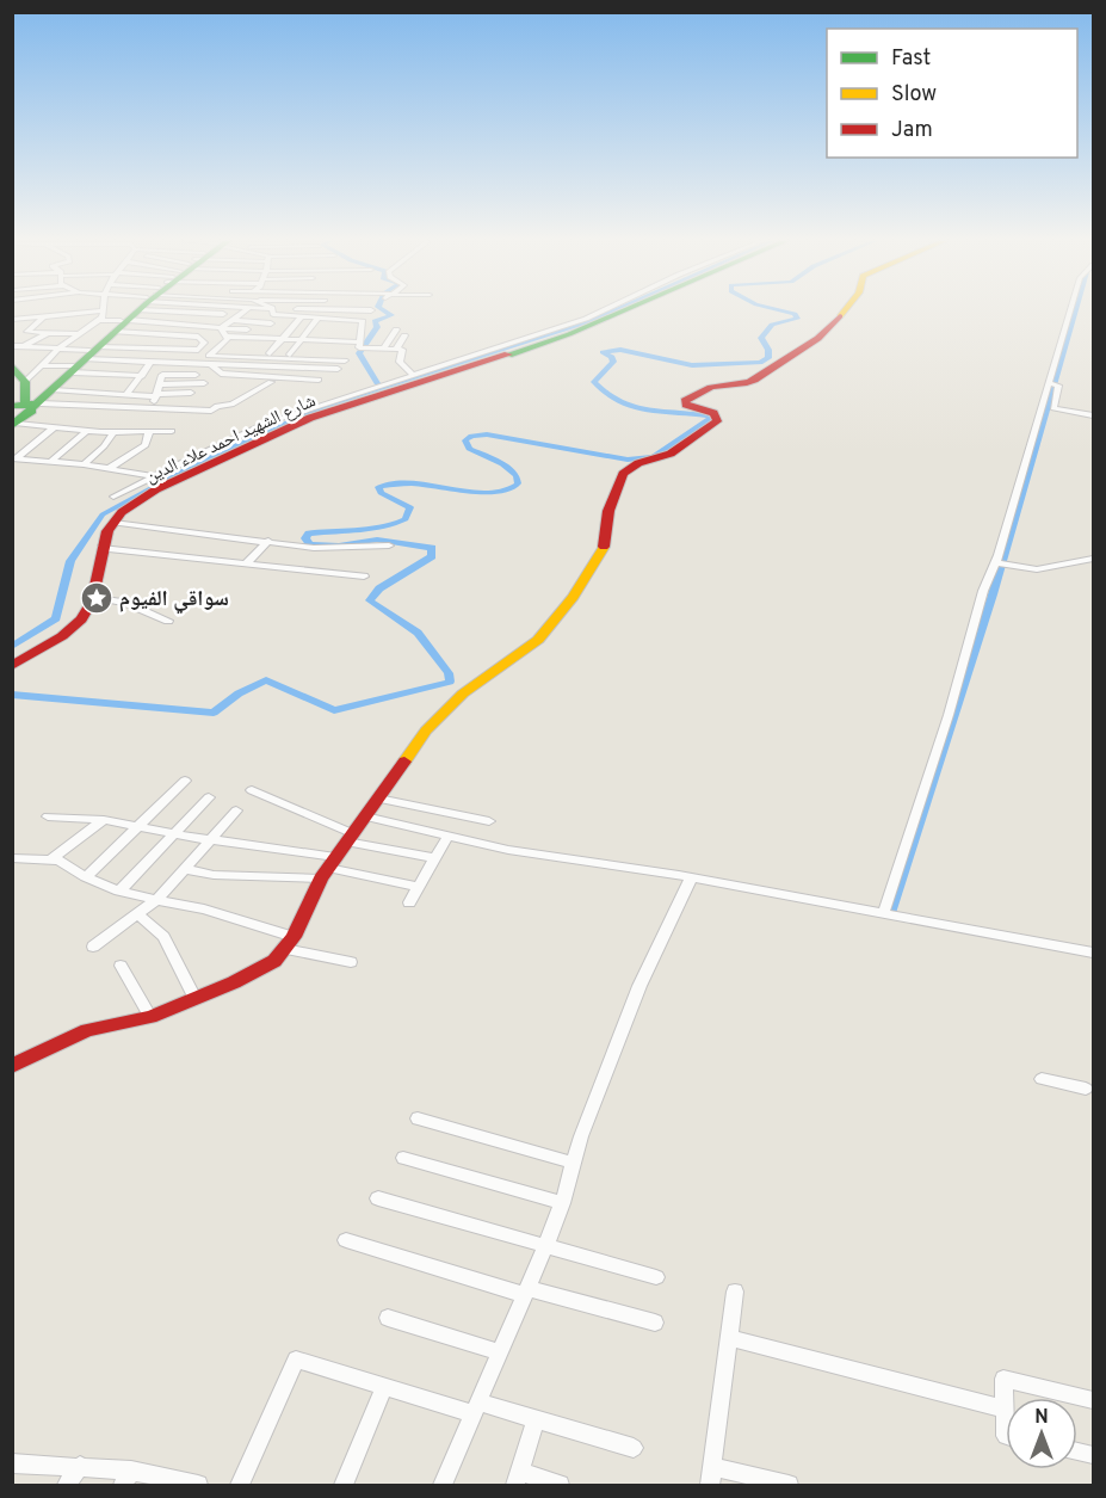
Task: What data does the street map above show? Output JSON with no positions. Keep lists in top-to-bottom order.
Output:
{
  "streets": {
    "street": ["شارع الشهيد احمد علاء الدين"]
  },
  "places": {
    "place": ["سواقي الفيوم"]
  },
  "legend": ["Fast", "Slow", "Jam"],
  "north": "top"
}
